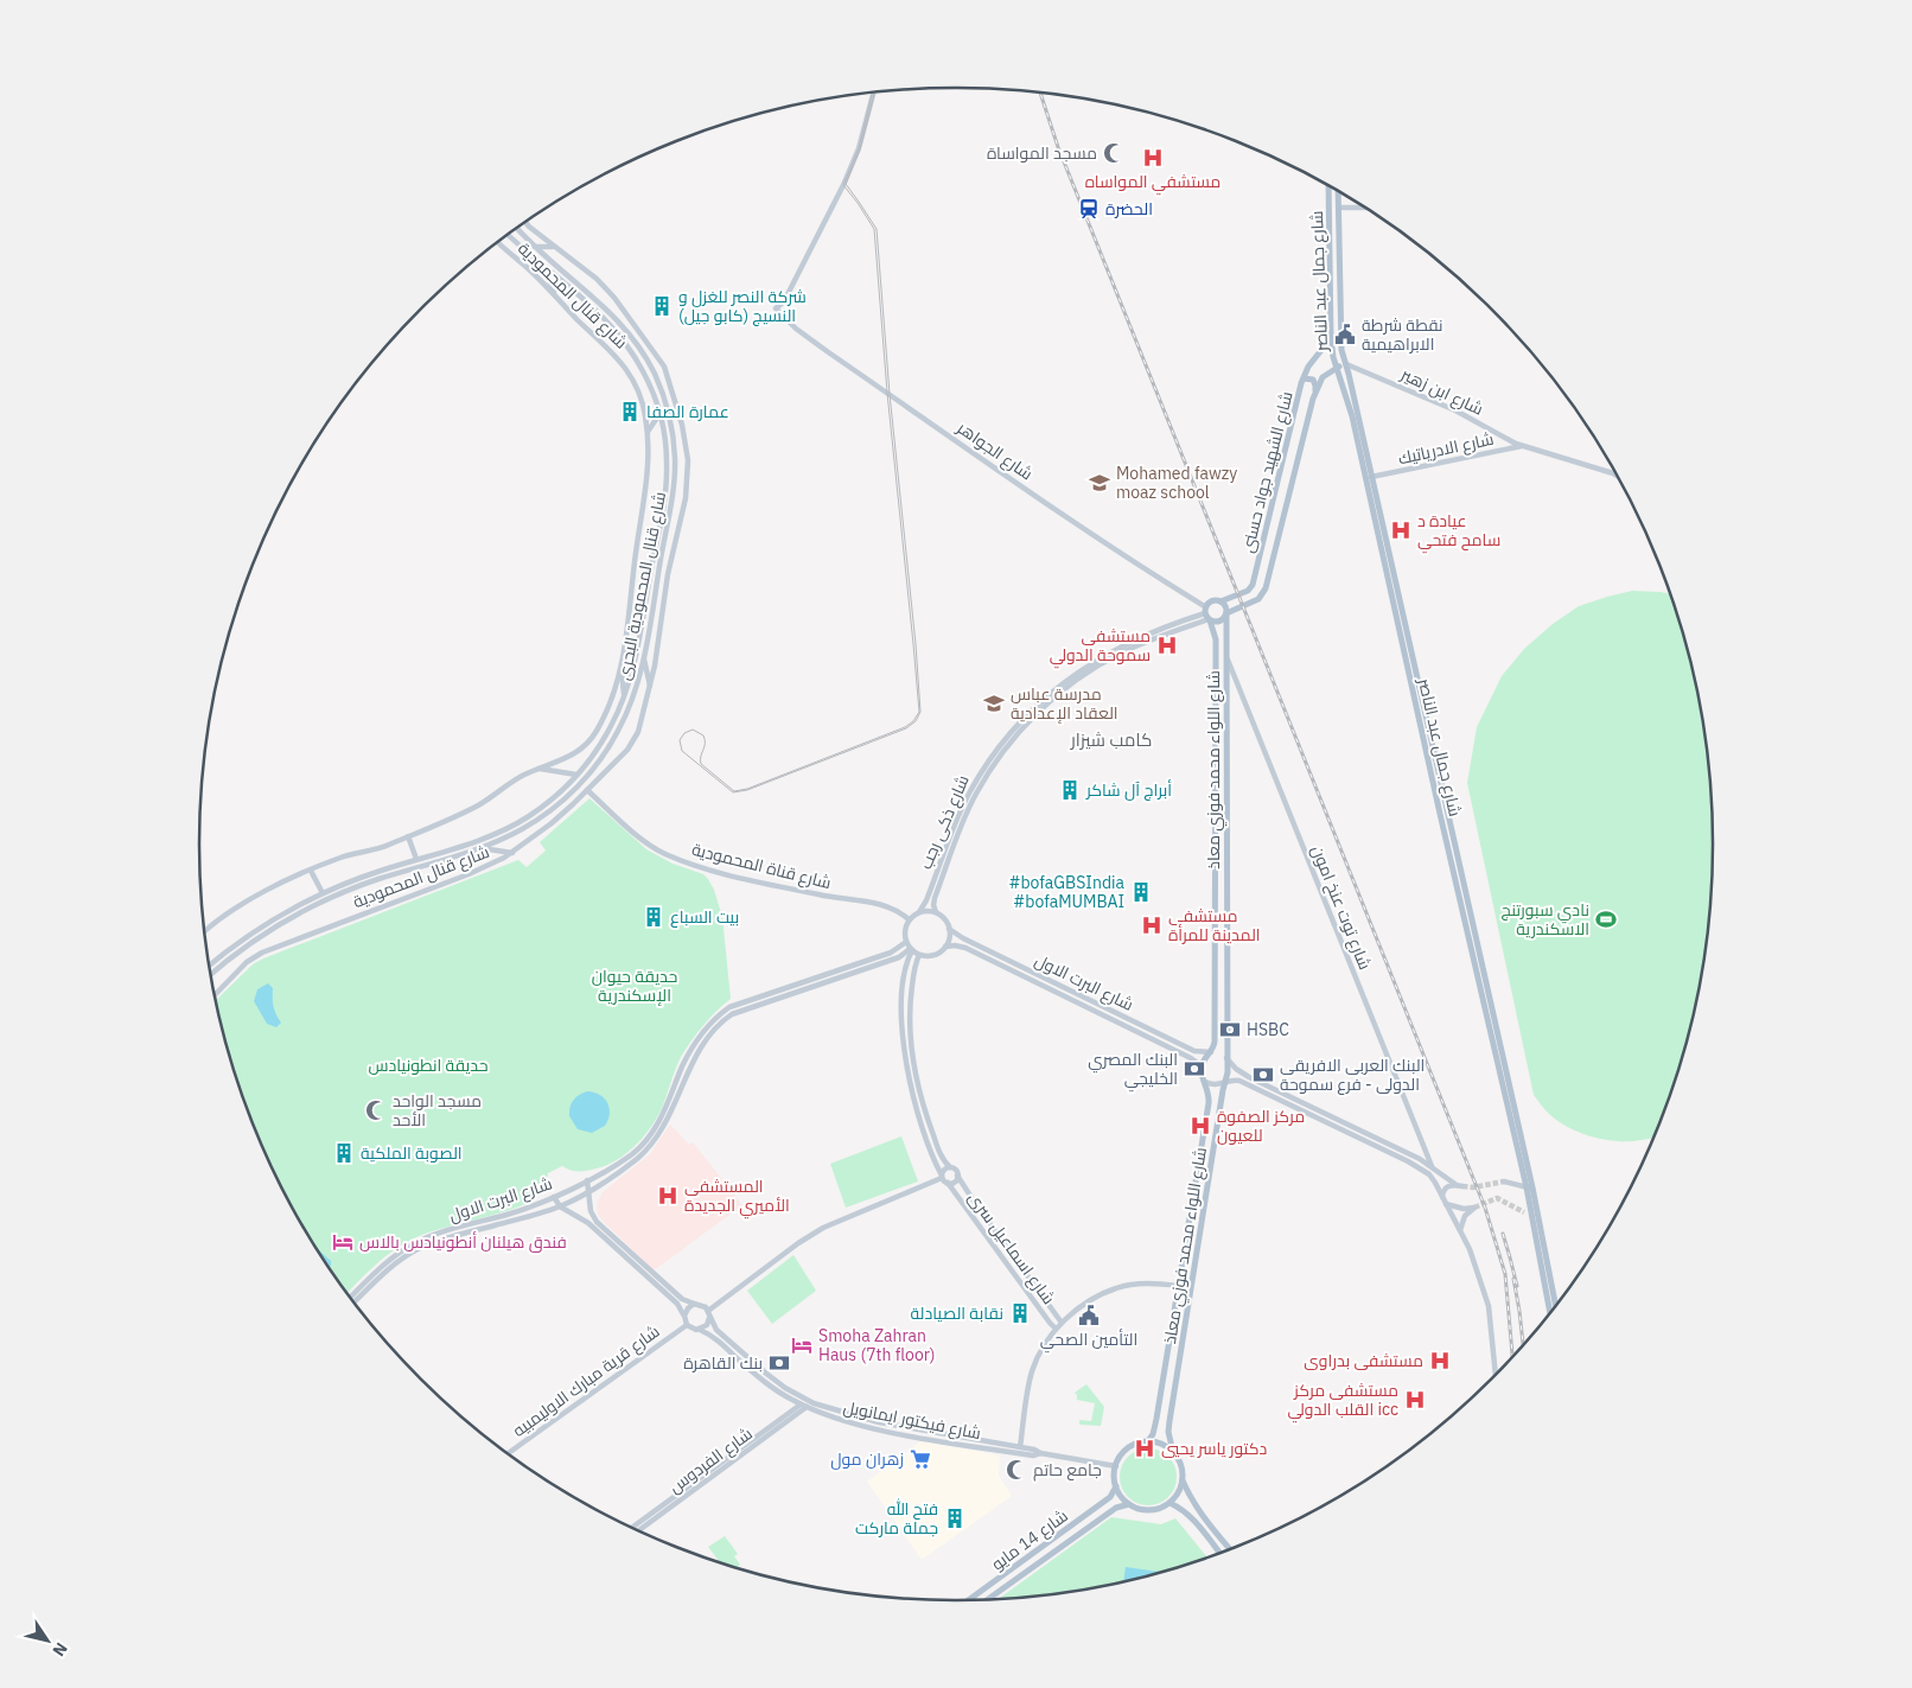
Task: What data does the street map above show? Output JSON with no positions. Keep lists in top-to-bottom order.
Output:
{
  "streets": {
    "main road": [
      "شارع جمال عبد الناصر",
      "شارع قنال المحمودية",
      "شارع ابن زهير",
      "شارع الادرياتيك",
      "شارع الجواهر",
      "شارع الشهيد جواد حسنى",
      "شارع قنال المحمودية البحرى",
      "شارع اللواء محمد فوزي معاذ",
      "شارع ذكى رجب",
      "شارع قناة المحمودية",
      "شارع توت عنخ امون",
      "شارع البرت الاول",
      "شارع اسماعيل سرى",
      "شارع قرية مبارك الاوليمبيه",
      "شارع فيكتور ايمانويل",
      "شارع الفردوس",
      "شارع 14 مايو"
    ]
  },
  "crossings": [
    ["شارع جمال عبد الناصر", "شارع ابن زهير"],
    ["شارع جمال عبد الناصر", "شارع الادرياتيك"],
    ["شارع جمال عبد الناصر", "شارع الشهيد جواد حسنى"],
    ["شارع قنال المحمودية", "شارع قناة المحمودية"],
    ["شارع ابن زهير", "شارع الادرياتيك"],
    ["شارع الجواهر", "شارع الشهيد جواد حسنى"],
    ["شارع الجواهر", "شارع اللواء محمد فوزي معاذ"],
    ["شارع الجواهر", "شارع ذكى رجب"],
    ["شارع الشهيد جواد حسنى", "شارع اللواء محمد فوزي معاذ"],
    ["شارع الشهيد جواد حسنى", "شارع ذكى رجب"],
    ["شارع اللواء محمد فوزي معاذ", "شارع ذكى رجب"],
    ["شارع اللواء محمد فوزي معاذ", "شارع توت عنخ امون"],
    ["شارع اللواء محمد فوزي معاذ", "شارع البرت الاول"],
    ["شارع اللواء محمد فوزي معاذ", "شارع اسماعيل سرى"],
    ["شارع اللواء محمد فوزي معاذ", "شارع فيكتور ايمانويل"],
    ["شارع اللواء محمد فوزي معاذ", "شارع 14 مايو"],
    ["شارع ذكى رجب", "شارع قناة المحمودية"],
    ["شارع ذكى رجب", "شارع البرت الاول"],
    ["شارع قناة المحمودية", "شارع البرت الاول"],
    ["شارع اسماعيل سرى", "شارع فيكتور ايمانويل"],
    ["شارع قرية مبارك الاوليمبيه", "شارع فيكتور ايمانويل"],
    ["شارع فيكتور ايمانويل", "شارع الفردوس"],
    ["شارع فيكتور ايمانويل", "شارع 14 مايو"]
  ],
  "districts": ["كامب شيزار"],
  "parks": ["حديقة حيوان الإسكندرية", "حديقة انطونيادس"],
  "places": {
    "mosque": ["مسجد المواساة", "مسجد الواحد الأحد", "جامع حاتم"],
    "hospital": [
      "مستشفي المواساه",
      "عيادة د سامح فتحي",
      "مستشفى سموحة الدولي",
      "مستشفى المدينة للمرأة",
      "مركز الصفوة للعيون",
      "المستشفى الأميري الجديدة",
      "مستشفى بدراوى",
      "مستشفى مركز القلب الدولي icc",
      "دكتور ياسر يحيي"
    ],
    "station": ["الحضرة"],
    "building": [
      "شركة النصر للغزل و النسيج (كابو جيل)",
      "عمارة الصفا",
      "أبراج آل شاكر",
      "#bofaGBSIndia #bofaMUMBAI",
      "بيت السباع",
      "الصوبة الملكية",
      "نقابة الصيادلة",
      "فتح الله جملة ماركت"
    ],
    "public building": ["نقطة شرطة الابراهيمية", "التأمين الصحي"],
    "school or university": ["Mohamed fawzy moaz school", "مدرسة عباس العقاد الإعدادية"],
    "sports": ["نادي سبورتنج الاسكندرية"],
    "bank": [
      "HSBC",
      "البنك المصري الخليجي",
      "البنك العربى الافريقى الدولى - فرع سموحة",
      "بنك القاهرة"
    ],
    "hotel": ["فندق هيلنان أنطونيادس بالاس", "Smoha Zahran Haus (7th floor)"],
    "supermarket": ["زهران مول"]
  },
  "north": "bottom right"
}
